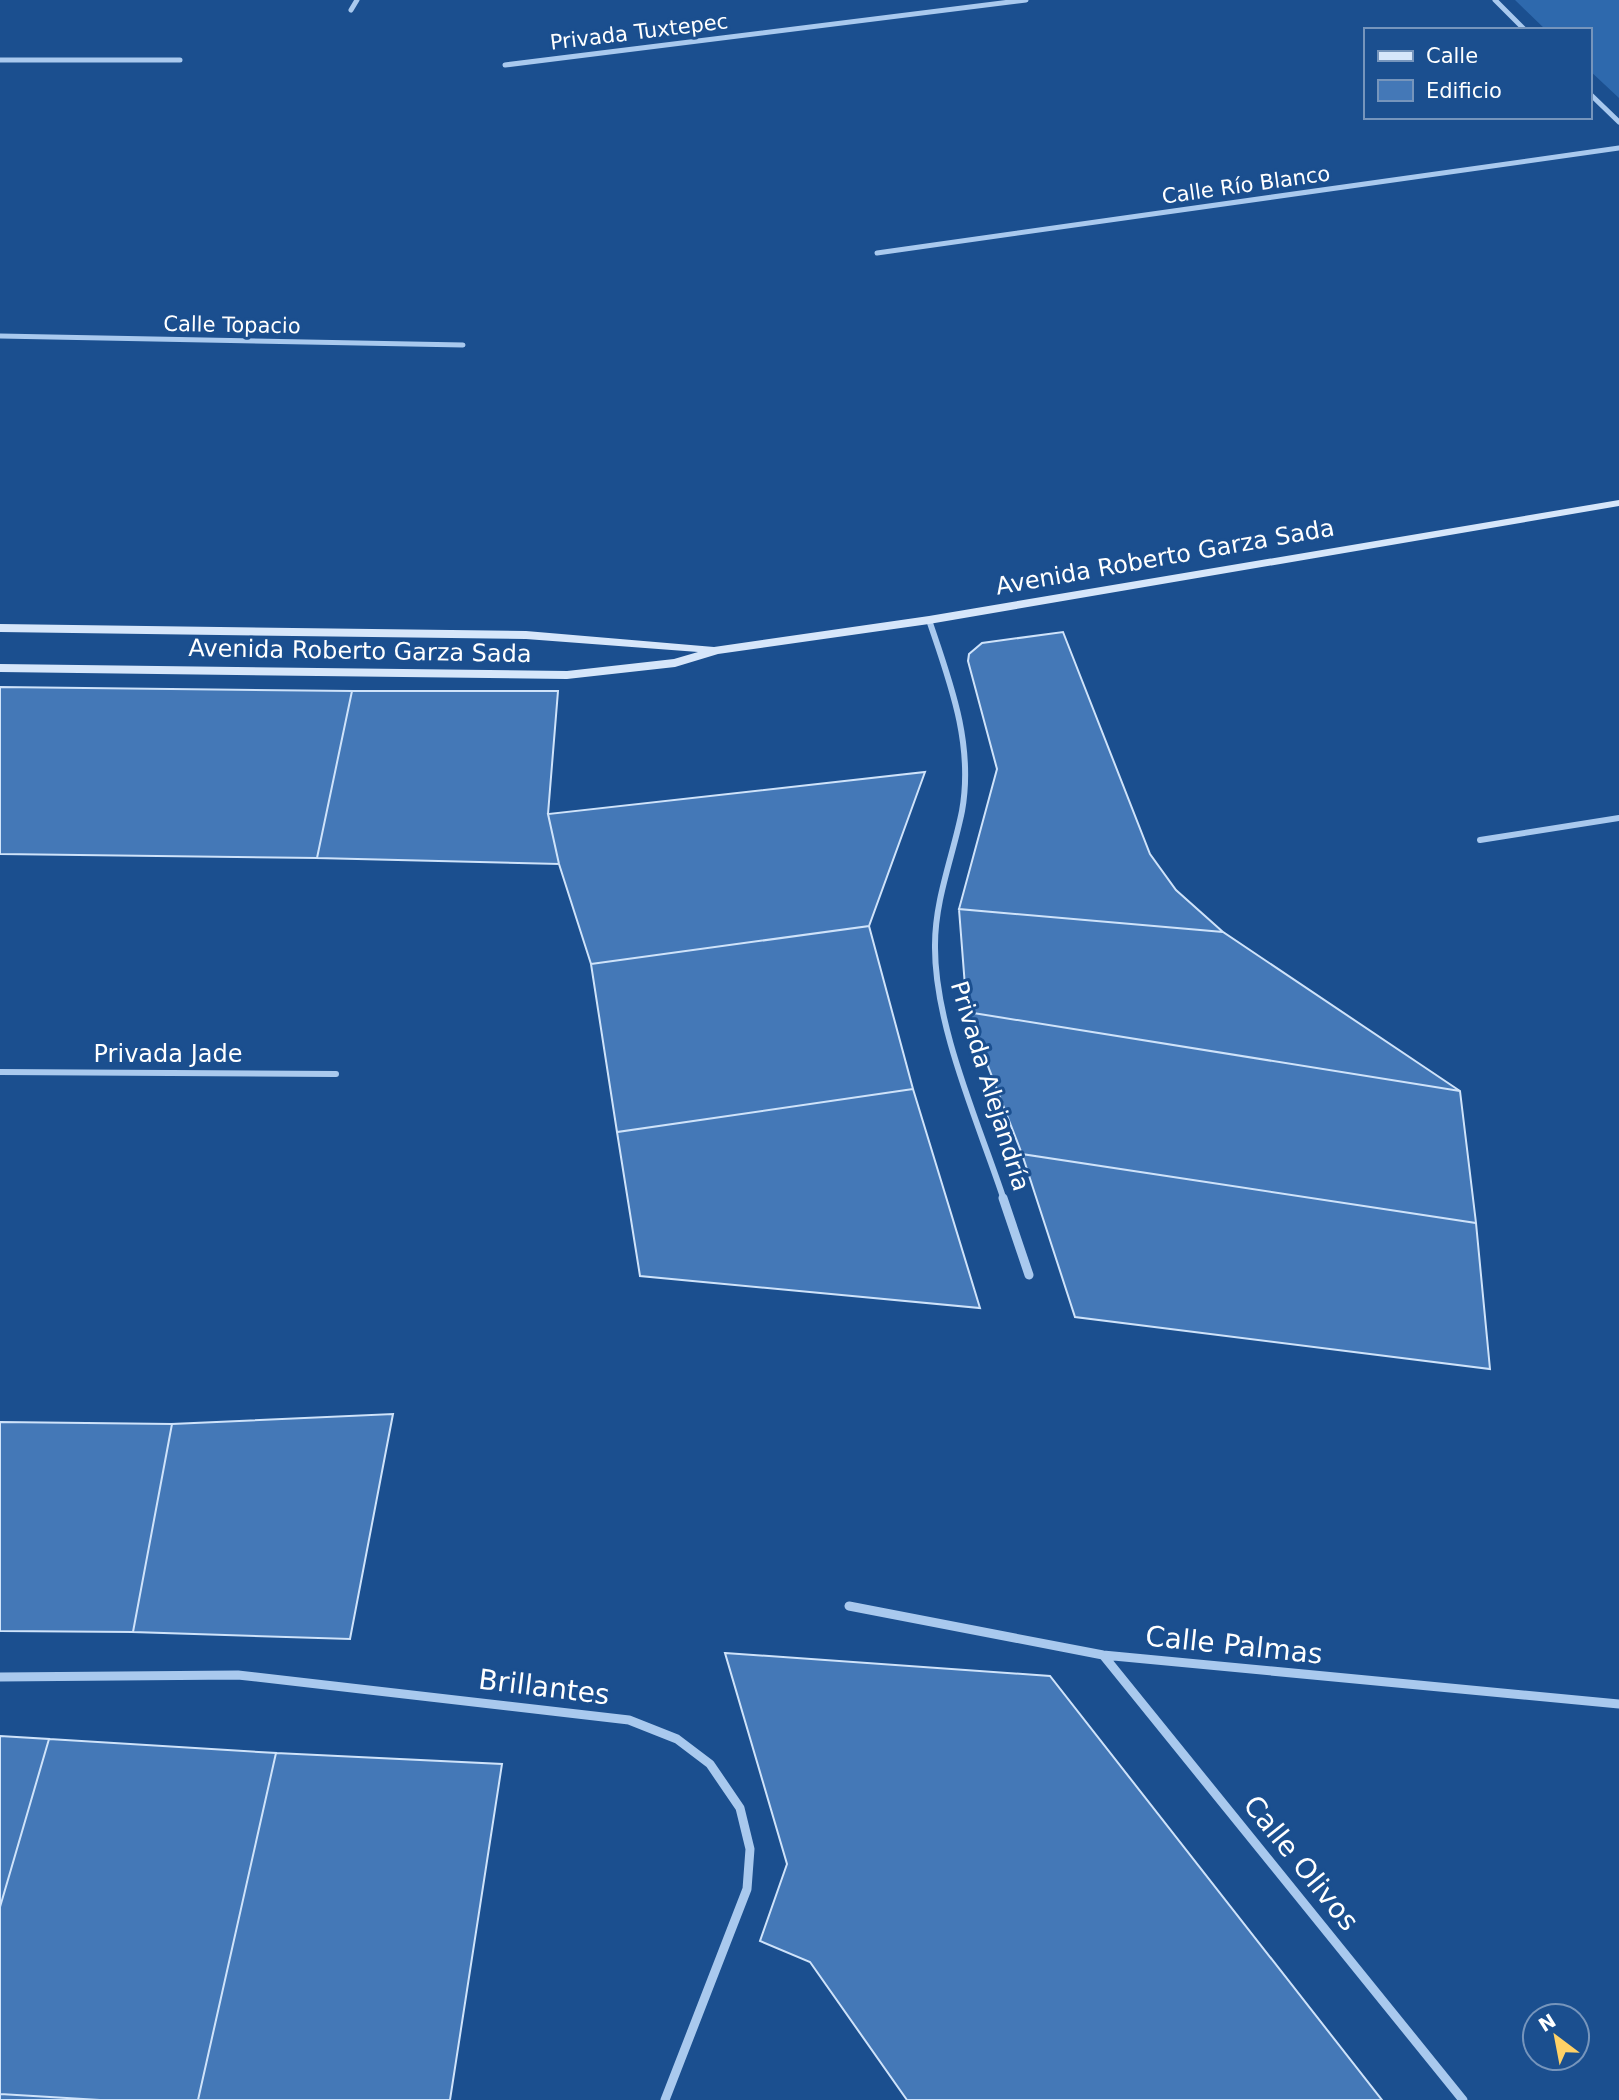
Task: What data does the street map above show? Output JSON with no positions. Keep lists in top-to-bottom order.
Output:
{
  "streets": {
    "street": [
      "Privada Tuxtepec",
      "Calle Río Blanco",
      "Calle Topacio",
      "Avenida Roberto Garza Sada",
      "Privada Jade",
      "Privada Alejandría",
      "Calle Palmas",
      "Brillantes",
      "Calle Olivos"
    ]
  },
  "crossings": [
    ["Avenida Roberto Garza Sada", "Privada Alejandría"],
    ["Calle Palmas", "Calle Olivos"]
  ],
  "legend": ["Calle", "Edificio"],
  "north": "top left"
}
